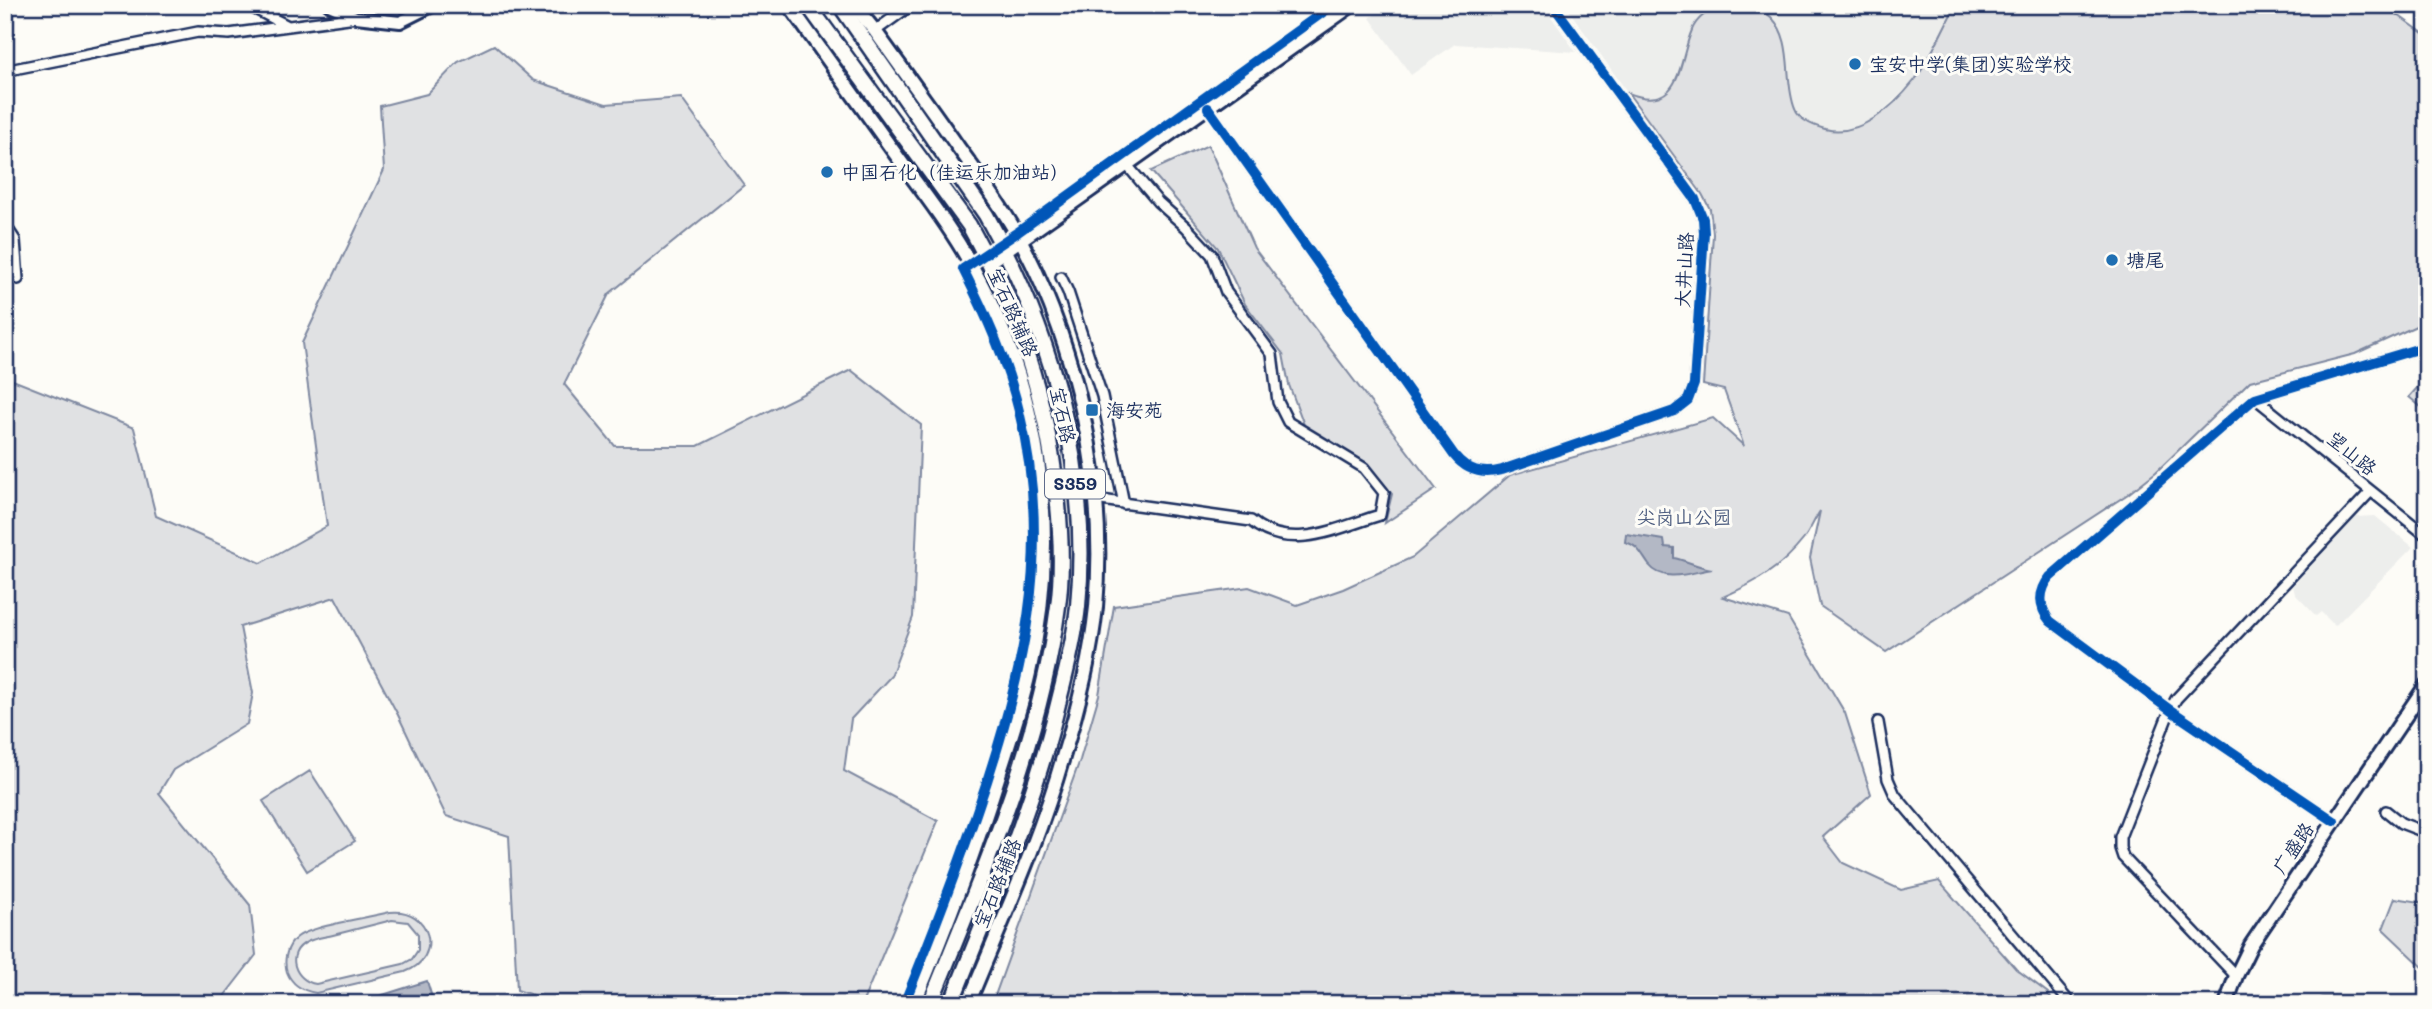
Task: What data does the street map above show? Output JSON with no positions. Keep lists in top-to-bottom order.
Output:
{
  "streets": {
    "main road": [
      "宝石路辅路",
      "宝石路",
      "S359",
      "广盛路"
    ],
    "street": ["大井山路", "望山路"]
  },
  "parks": ["尖岗山公园"],
  "places": {
    "other": ["宝安中学(集团)实验学校", "中国石化（佳运乐加油站）", "塘尾"],
    "transit": ["海安苑"]
  }
}
